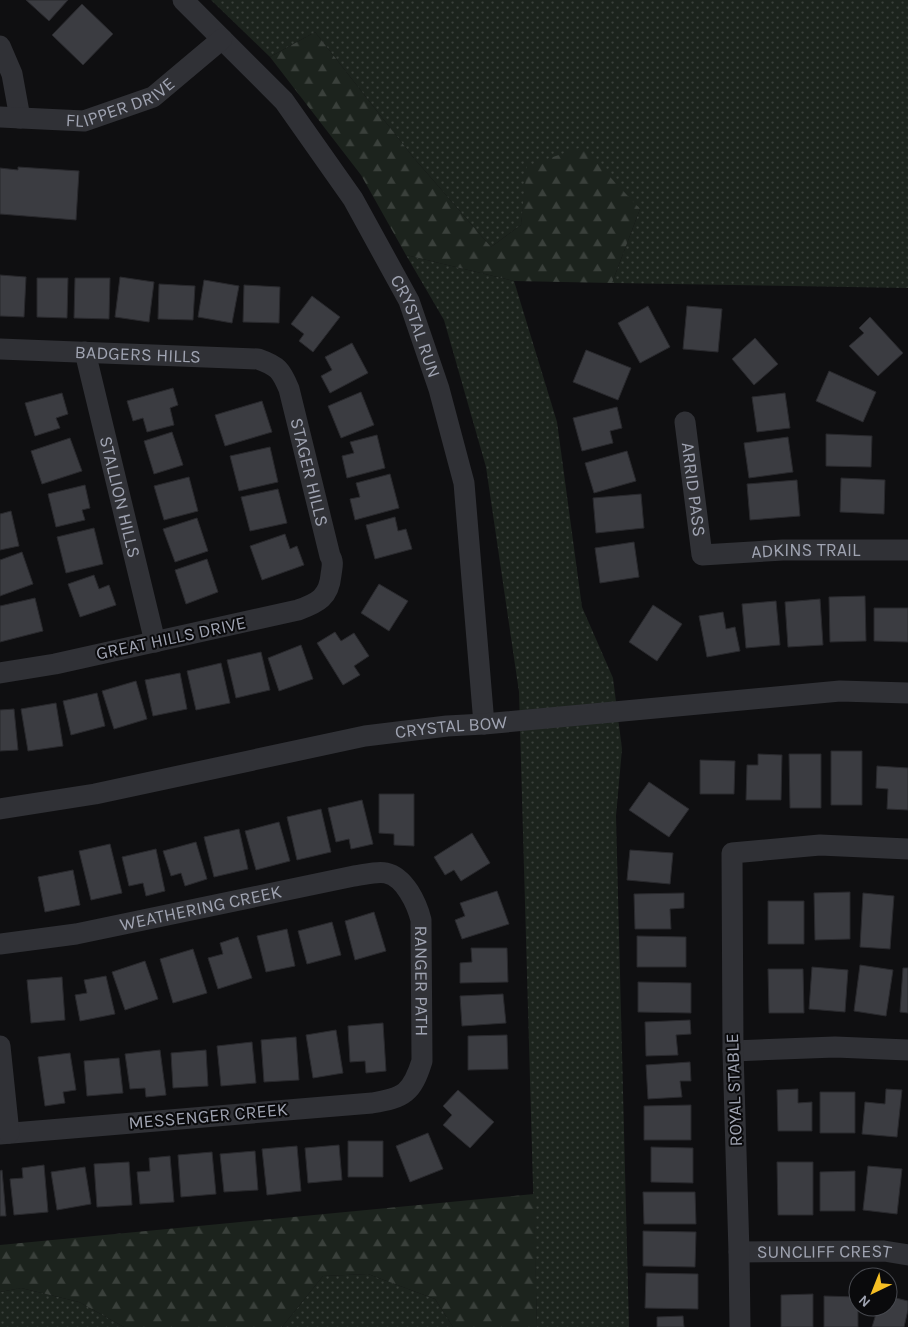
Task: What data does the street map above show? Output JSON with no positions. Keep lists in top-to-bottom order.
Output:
{
  "streets": {
    "street": [
      "FLIPPER DRIVE",
      "CRYSTAL RUN",
      "BADGERS HILLS",
      "STAGER HILLS",
      "ARRID PASS",
      "STALLION HILLS",
      "ADKINS TRAIL",
      "GREAT HILLS DRIVE",
      "CRYSTAL BOW",
      "WEATHERING CREEK",
      "RANGER PATH",
      "ROYAL STABLE",
      "MESSENGER CREEK",
      "SUNCLIFF CREST"
    ]
  },
  "crossings": [
    ["FLIPPER DRIVE", "CRYSTAL RUN"],
    ["CRYSTAL RUN", "CRYSTAL BOW"],
    ["BADGERS HILLS", "STAGER HILLS"],
    ["BADGERS HILLS", "STALLION HILLS"],
    ["STAGER HILLS", "GREAT HILLS DRIVE"],
    ["ARRID PASS", "ADKINS TRAIL"],
    ["STALLION HILLS", "GREAT HILLS DRIVE"],
    ["WEATHERING CREEK", "RANGER PATH"],
    ["RANGER PATH", "MESSENGER CREEK"],
    ["ROYAL STABLE", "SUNCLIFF CREST"]
  ],
  "north": "bottom left"
}
